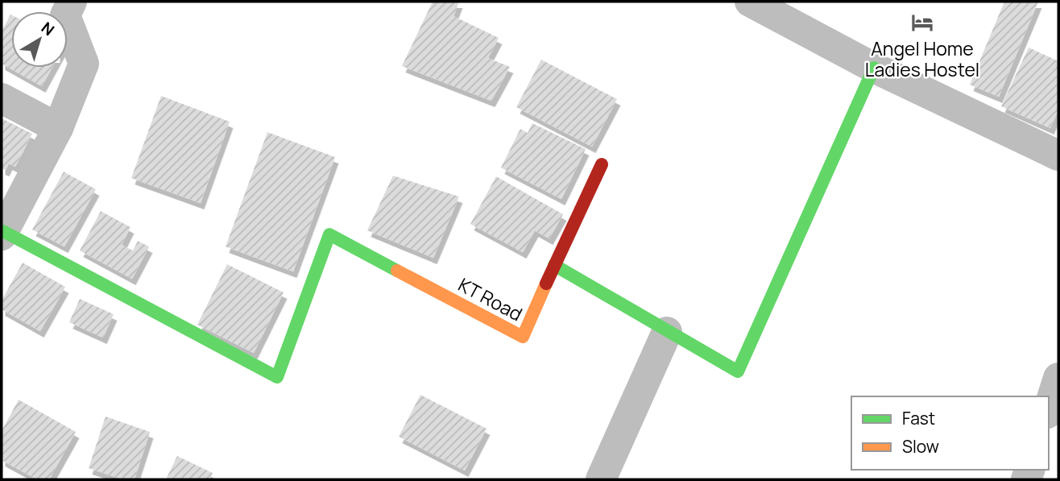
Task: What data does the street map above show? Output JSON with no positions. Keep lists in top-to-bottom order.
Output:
{
  "streets": {
    "street": ["KT Road"]
  },
  "places": {
    "hotel": ["Angel Home Ladies Hostel"]
  },
  "legend": ["Fast", "Slow"],
  "north": "top right"
}
